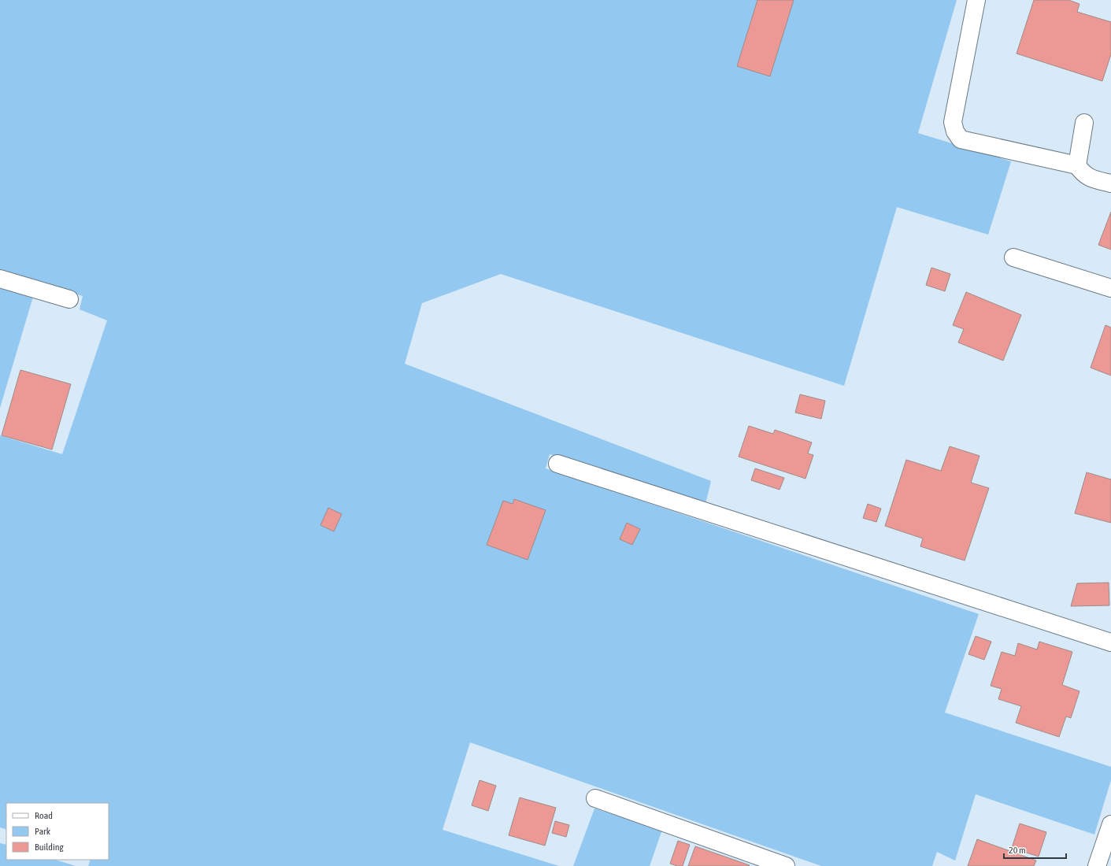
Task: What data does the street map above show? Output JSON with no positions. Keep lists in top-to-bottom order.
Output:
{
  "legend": ["Road", "Park", "Building"],
  "scale_bar": "20 m"
}
